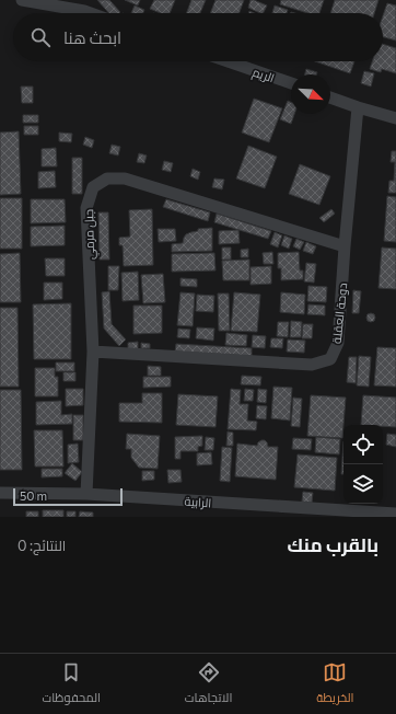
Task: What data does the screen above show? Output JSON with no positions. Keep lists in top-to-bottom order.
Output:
{
  "streets": {
    "street": [
      "الريم",
      "جبل مرمي",
      "دوحة العقلة",
      "الرابية"
    ]
  },
  "crossings": [
    ["جبل مرمي", "دوحة العقلة"],
    ["جبل مرمي", "الرابية"]
  ],
  "scale_bar": "50 m",
  "north": "bottom right",
  "page": {
    "search": "ابحث هنا",
    "scale": "50 m",
    "heading": ["بالقرب منك", "النتائج: 0"],
    "nav": ["الخريطة", "الاتجاهات", "المحفوظات"]
  }
}
